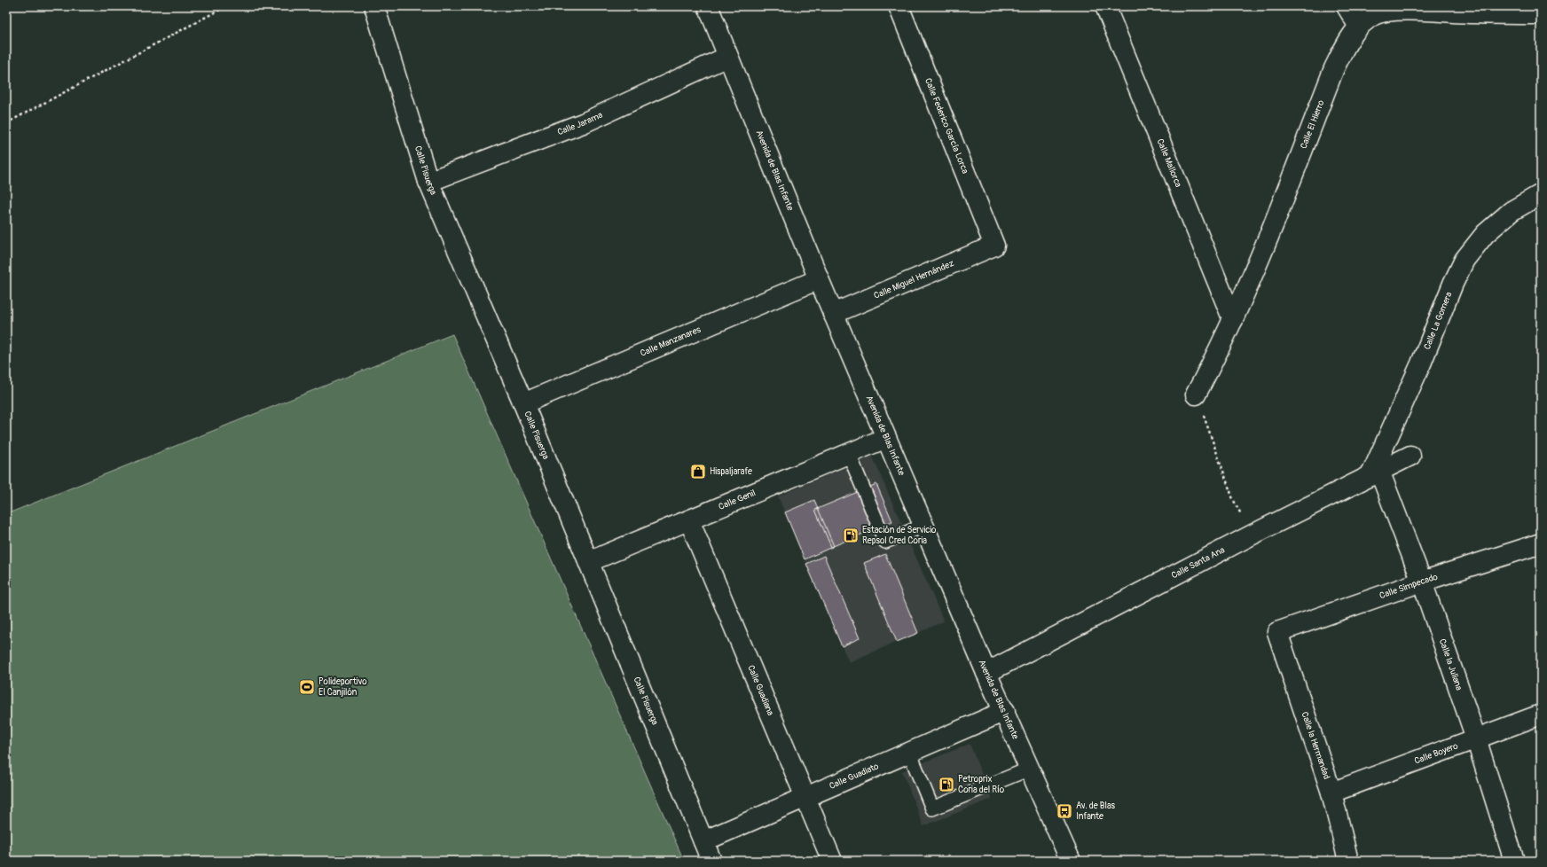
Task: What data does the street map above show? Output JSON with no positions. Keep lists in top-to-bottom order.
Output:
{
  "streets": {
    "street": [
      "Calle Jarama",
      "Calle El Hierro",
      "Calle Federico García Lorca",
      "Calle Mallorca",
      "Calle Pisuerga",
      "Avenida de Blas Infante",
      "Calle Miguel Hernández",
      "Calle La Gomera",
      "Calle Manzanares",
      "Calle Genil",
      "Calle Santa Ana",
      "Calle Simpecado",
      "Calle la Juliana",
      "Calle Guadiana",
      "Calle la Hermandad",
      "Calle Boyero",
      "Calle Guadiato"
    ]
  },
  "crossings": [
    ["Calle Jarama", "Calle Pisuerga"],
    ["Calle Jarama", "Avenida de Blas Infante"],
    ["Calle El Hierro", "Calle Mallorca"],
    ["Calle Federico García Lorca", "Calle Miguel Hernández"],
    ["Calle Pisuerga", "Calle Manzanares"],
    ["Calle Pisuerga", "Calle Genil"],
    ["Calle Pisuerga", "Calle Guadiato"],
    ["Avenida de Blas Infante", "Calle Miguel Hernández"],
    ["Avenida de Blas Infante", "Calle Manzanares"],
    ["Avenida de Blas Infante", "Calle Genil"],
    ["Avenida de Blas Infante", "Calle Santa Ana"],
    ["Avenida de Blas Infante", "Calle Guadiato"],
    ["Calle La Gomera", "Calle Santa Ana"],
    ["Calle La Gomera", "Calle la Juliana"],
    ["Calle Genil", "Calle Guadiana"],
    ["Calle Santa Ana", "Calle la Juliana"],
    ["Calle Simpecado", "Calle la Juliana"],
    ["Calle Simpecado", "Calle la Hermandad"],
    ["Calle la Juliana", "Calle Boyero"],
    ["Calle Guadiana", "Calle Guadiato"],
    ["Calle la Hermandad", "Calle Boyero"]
  ],
  "places": {
    "shop": ["Hispaljarafe"],
    "fuel station": ["Estación de Servicio Repsol Cred Coria", "Petroprix Coria del Río"],
    "sports": ["Polideportivo El Canjilón"],
    "bus stop": ["Av. de Blas Infante"]
  }
}
